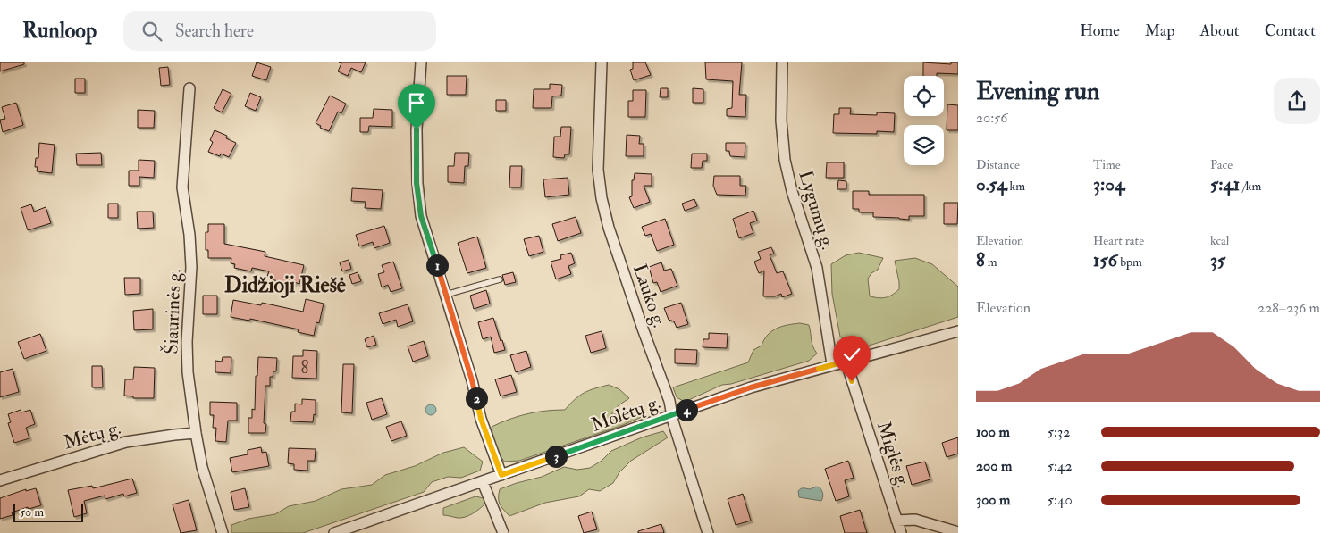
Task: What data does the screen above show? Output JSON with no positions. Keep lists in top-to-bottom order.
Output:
{
  "streets": {
    "street": [
      "Lygumų g.",
      "Lauko g.",
      "Šiaurinės g.",
      "Molėtų g.",
      "Mėtų g.",
      "Miglės g."
    ]
  },
  "crossings": [
    ["Lygumų g.", "Molėtų g."],
    ["Lauko g.", "Molėtų g."],
    ["Šiaurinės g.", "Mėtų g."],
    ["Molėtų g.", "Miglės g."]
  ],
  "districts": ["Didžioji Riešė"],
  "house_numbers": ["8"],
  "scale_bar": "50 m",
  "page": {
    "header": "Runloop",
    "search": "Search here",
    "nav": [
      "Home",
      "Map",
      "About",
      "Contact"
    ],
    "heading": ["Evening run", "20:56"],
    "stats": [
      ["Distance", "0.54 km"],
      ["Time", "3:04"],
      ["Pace", "5:41 /km"],
      ["Elevation", "8 m"],
      ["Heart rate", "156 bpm"],
      ["kcal", "35"]
    ],
    "pins": [
      "1",
      "2",
      "4",
      "3"
    ],
    "chart": ["Elevation", "228–236 m"],
    "list": [
      {
        "name": "100 m",
        "note": "5:32"
      },
      {
        "name": "200 m",
        "note": "5:42"
      },
      {
        "name": "300 m",
        "note": "5:40"
      }
    ],
    "scale": "50 m"
  }
}
